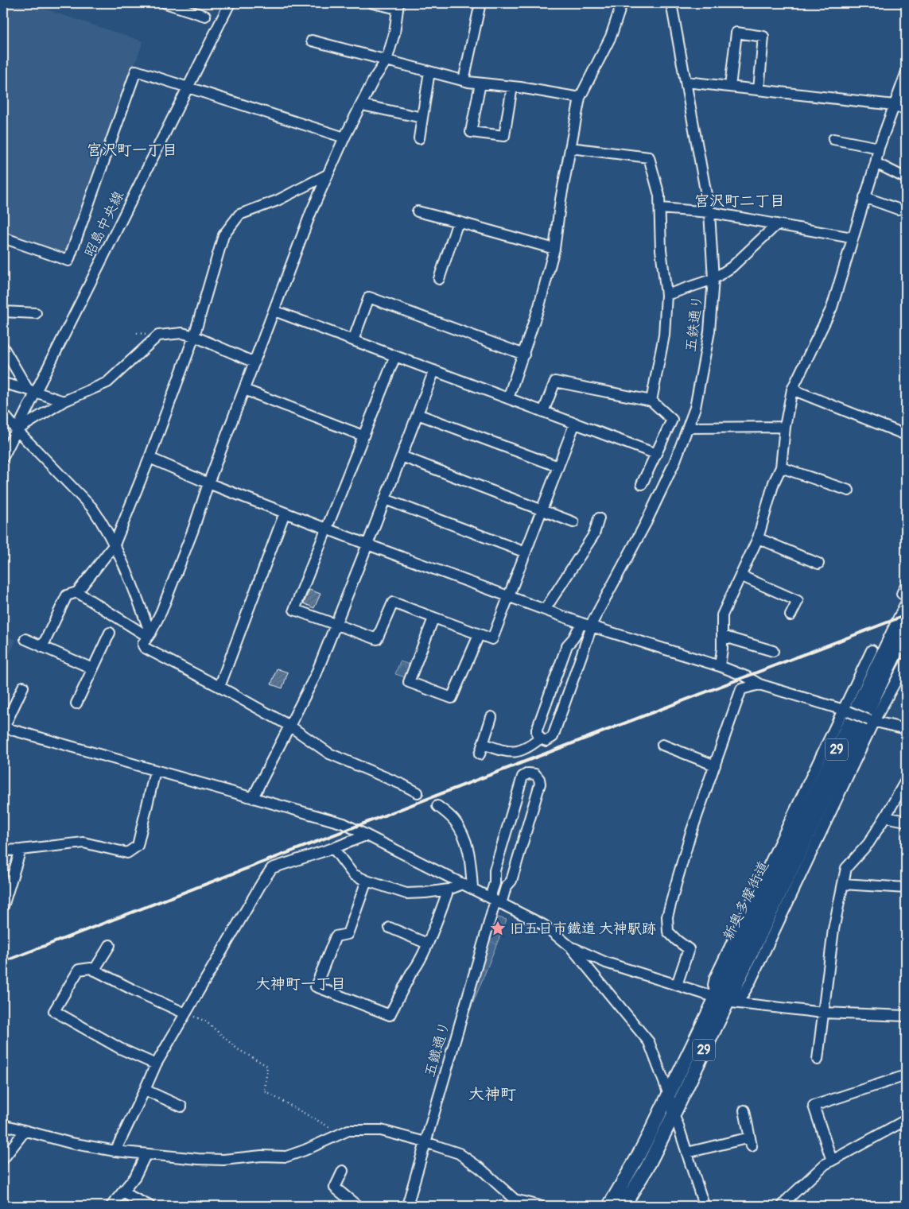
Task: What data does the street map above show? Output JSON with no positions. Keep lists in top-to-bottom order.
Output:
{
  "streets": {
    "main road": ["29", "新奥多摩街道"],
    "street": ["昭島中央線", "五鉄通り", "五鐵通り"]
  },
  "districts": [
    "宮沢町一丁目",
    "宮沢町二丁目",
    "大神町一丁目",
    "大神町"
  ],
  "places": {
    "place": ["旧五日市鐵道 大神駅跡"]
  }
}
